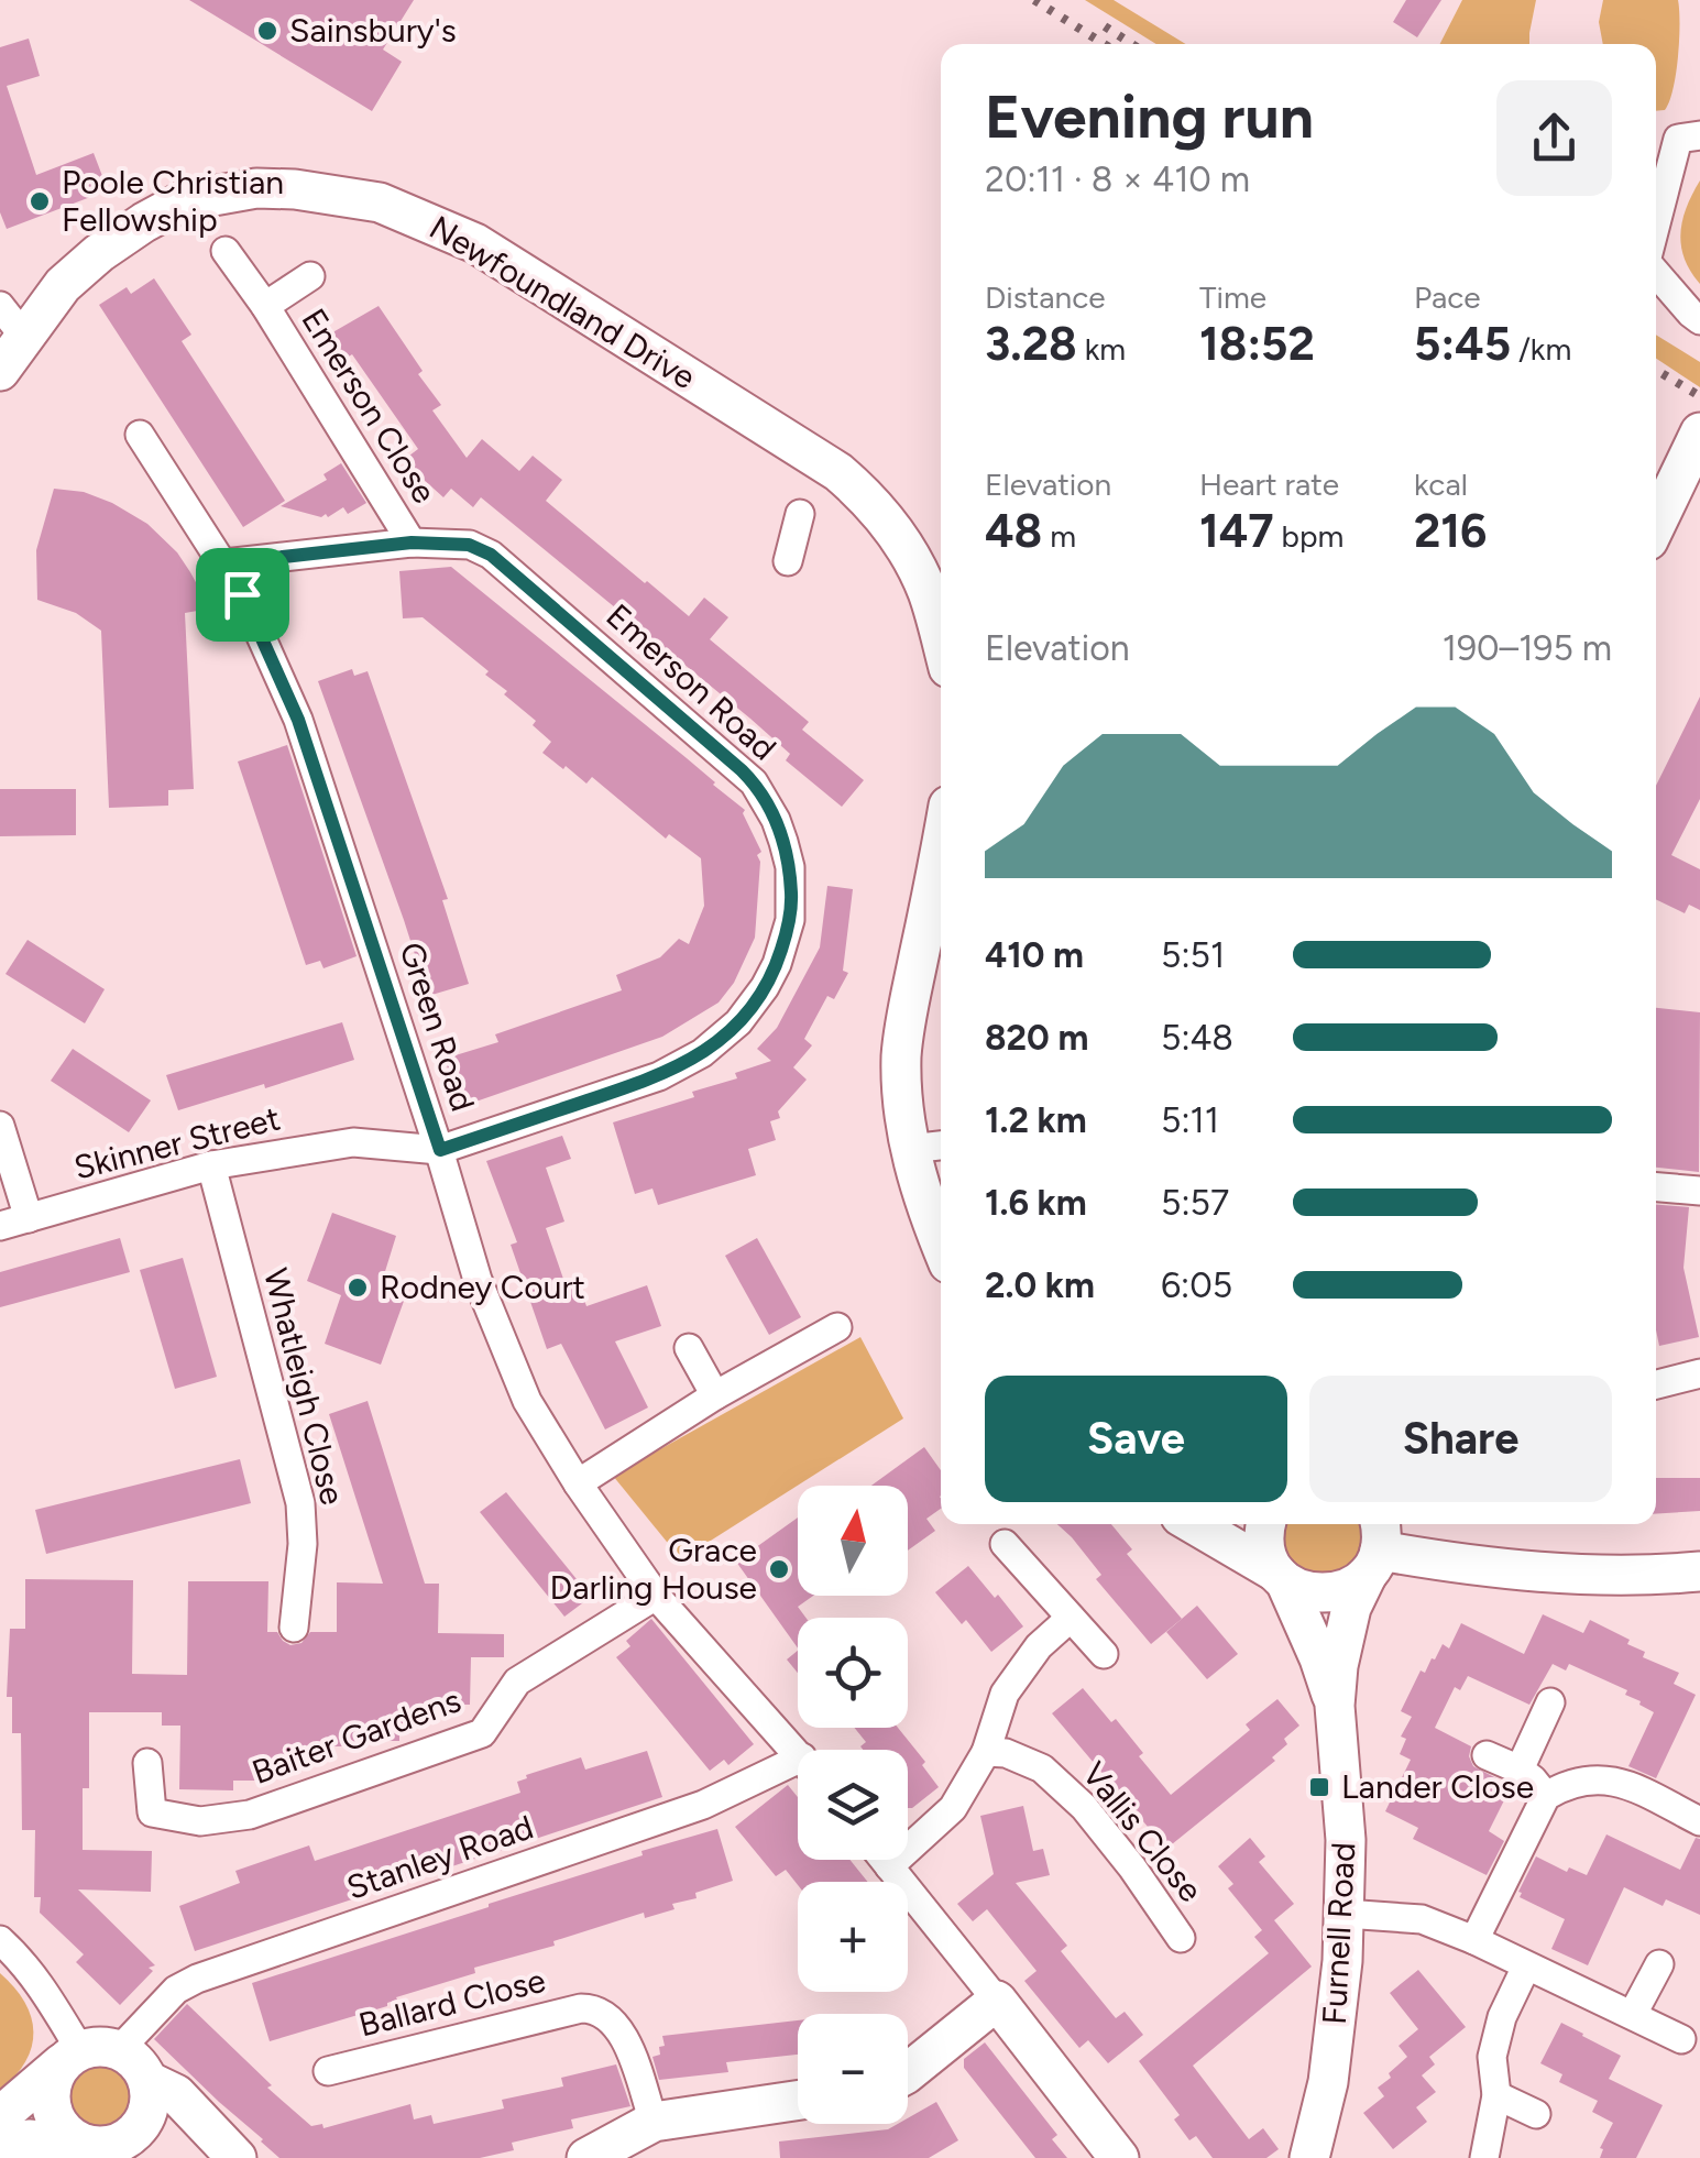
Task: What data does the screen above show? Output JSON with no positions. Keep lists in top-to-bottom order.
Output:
{
  "streets": {
    "street": [
      "Newfoundland Drive",
      "Emerson Close",
      "Emerson Road",
      "Green Road",
      "Skinner Street",
      "Whatleigh Close",
      "Baiter Gardens",
      "Vallis Close",
      "Stanley Road",
      "Furnell Road",
      "Ballard Close"
    ]
  },
  "crossings": [
    ["Emerson Close", "Emerson Road"],
    ["Emerson Road", "Green Road"],
    ["Emerson Road", "Skinner Street"],
    ["Green Road", "Skinner Street"],
    ["Green Road", "Baiter Gardens"],
    ["Skinner Street", "Whatleigh Close"]
  ],
  "places": {
    "other": [
      "Sainsbury's",
      "Poole Christian Fellowship",
      "Rodney Court",
      "Grace Darling House"
    ],
    "transit": ["Lander Close"]
  },
  "north": "top",
  "page": {
    "heading": ["Evening run", "20:11 · 8 × 410 m"],
    "stats": [
      ["Distance", "3.28 km"],
      ["Time", "18:52"],
      ["Pace", "5:45 /km"],
      ["Elevation", "48 m"],
      ["Heart rate", "147 bpm"],
      ["kcal", "216"]
    ],
    "chart": ["Elevation", "190–195 m"],
    "list": [
      {
        "name": "410 m",
        "note": "5:51"
      },
      {
        "name": "820 m",
        "note": "5:48"
      },
      {
        "name": "1.2 km",
        "note": "5:11"
      },
      {
        "name": "1.6 km",
        "note": "5:57"
      },
      {
        "name": "2.0 km",
        "note": "6:05"
      }
    ],
    "buttons": ["Save", "Share"],
    "map_buttons": ["+", "−"]
  }
}
